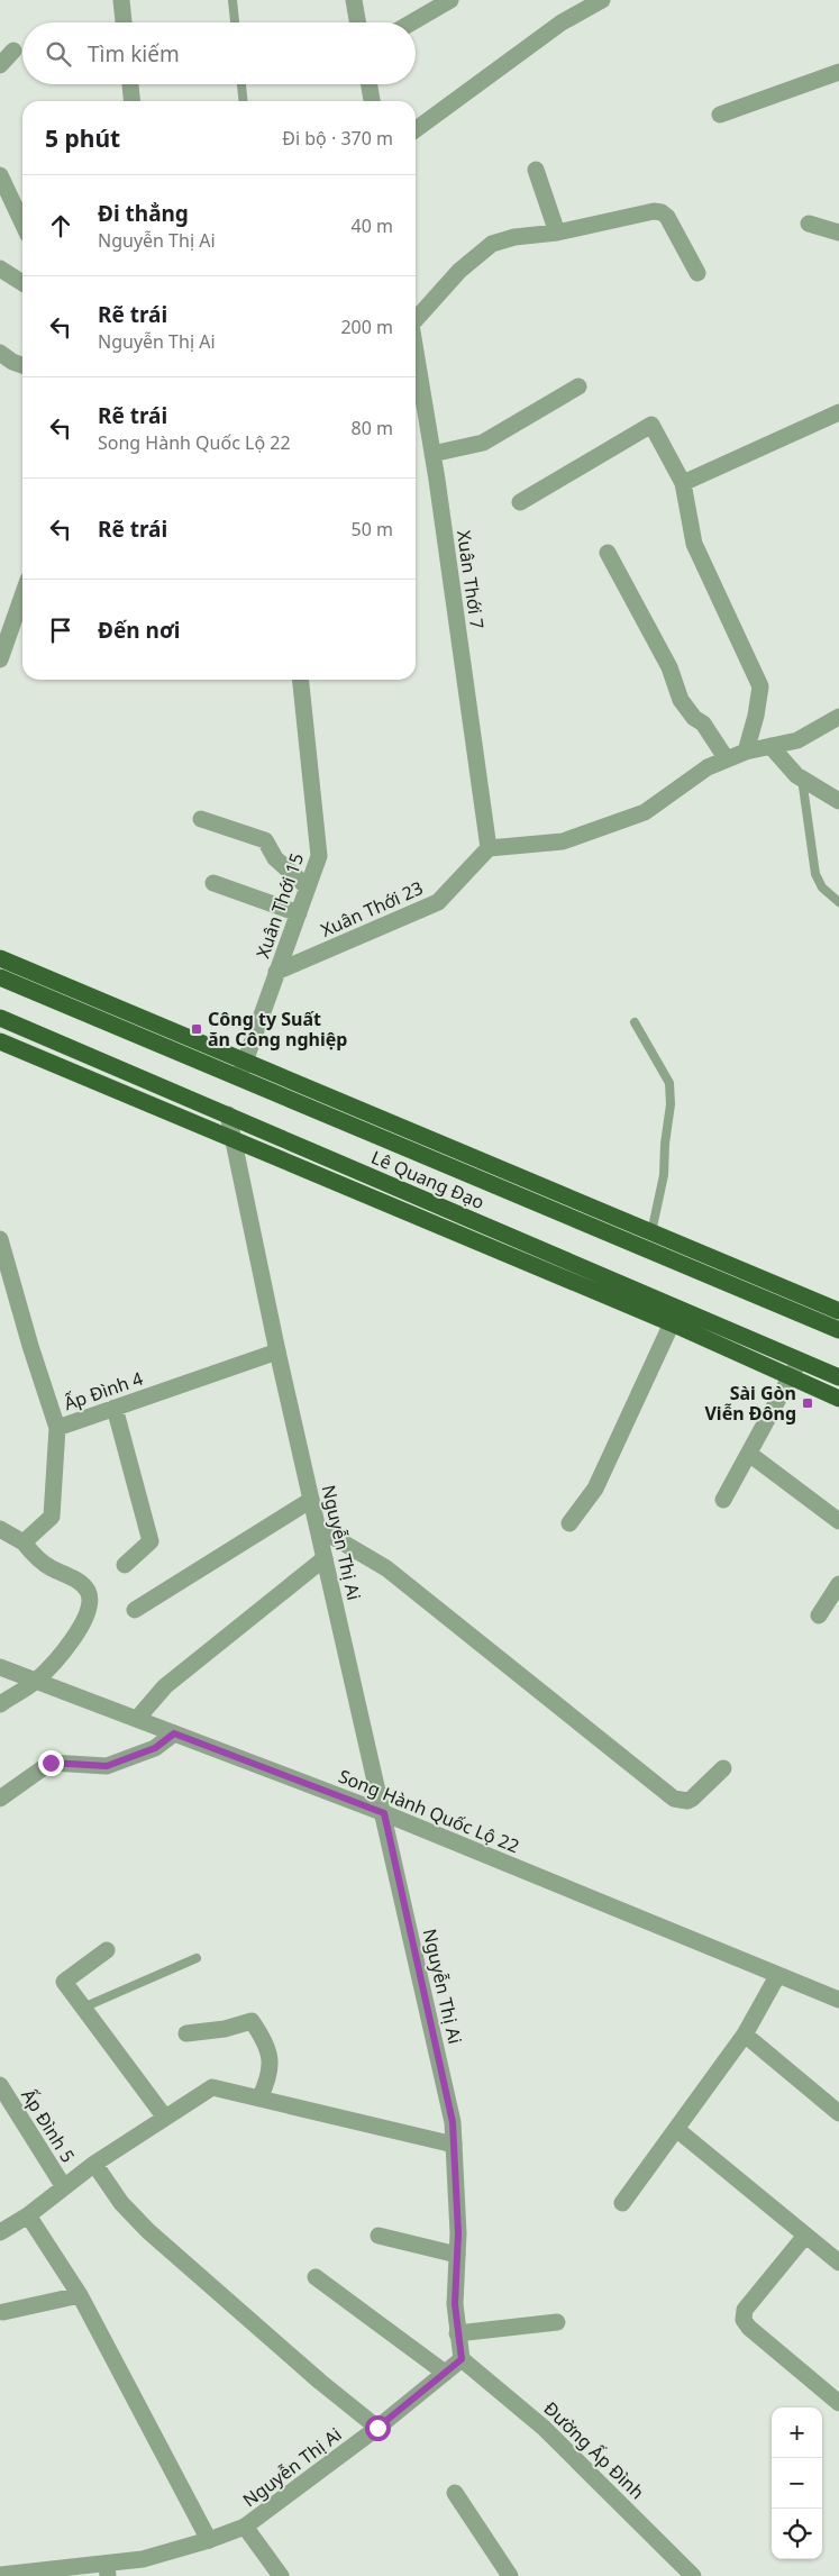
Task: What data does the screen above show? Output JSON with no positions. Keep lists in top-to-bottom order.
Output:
{
  "streets": {
    "highway": ["Lê Quang Đạo"],
    "street": [
      "Xuân Thới 7",
      "Xuân Thới 15",
      "Xuân Thới 23",
      "Ấp Đình 4",
      "Nguyễn Thị Ai",
      "Song Hành Quốc Lộ 22",
      "Ấp Đình 5",
      "Đường Ấp Đình"
    ]
  },
  "crossings": [
    ["Xuân Thới 7", "Xuân Thới 23"],
    ["Xuân Thới 15", "Xuân Thới 23"],
    ["Xuân Thới 15", "Lê Quang Đạo"],
    ["Lê Quang Đạo", "Nguyễn Thị Ai"],
    ["Ấp Đình 4", "Nguyễn Thị Ai"],
    ["Nguyễn Thị Ai", "Song Hành Quốc Lộ 22"],
    ["Nguyễn Thị Ai", "Đường Ấp Đình"]
  ],
  "places": {
    "transit": ["Công ty Suất ăn Công nghiệp", "Sài Gòn Viễn Đông"]
  },
  "page": {
    "search": "Tìm kiếm",
    "heading": ["5 phút", "Đi bộ · 370 m"],
    "list": [
      ["Đi thẳng", "Nguyễn Thị Ai", "40 m"],
      ["Rẽ trái", "Nguyễn Thị Ai", "200 m"],
      ["Rẽ trái", "Song Hành Quốc Lộ 22", "80 m"],
      ["Rẽ trái", "50 m"],
      "Đến nơi"
    ],
    "map_buttons": ["+", "−"]
  }
}
